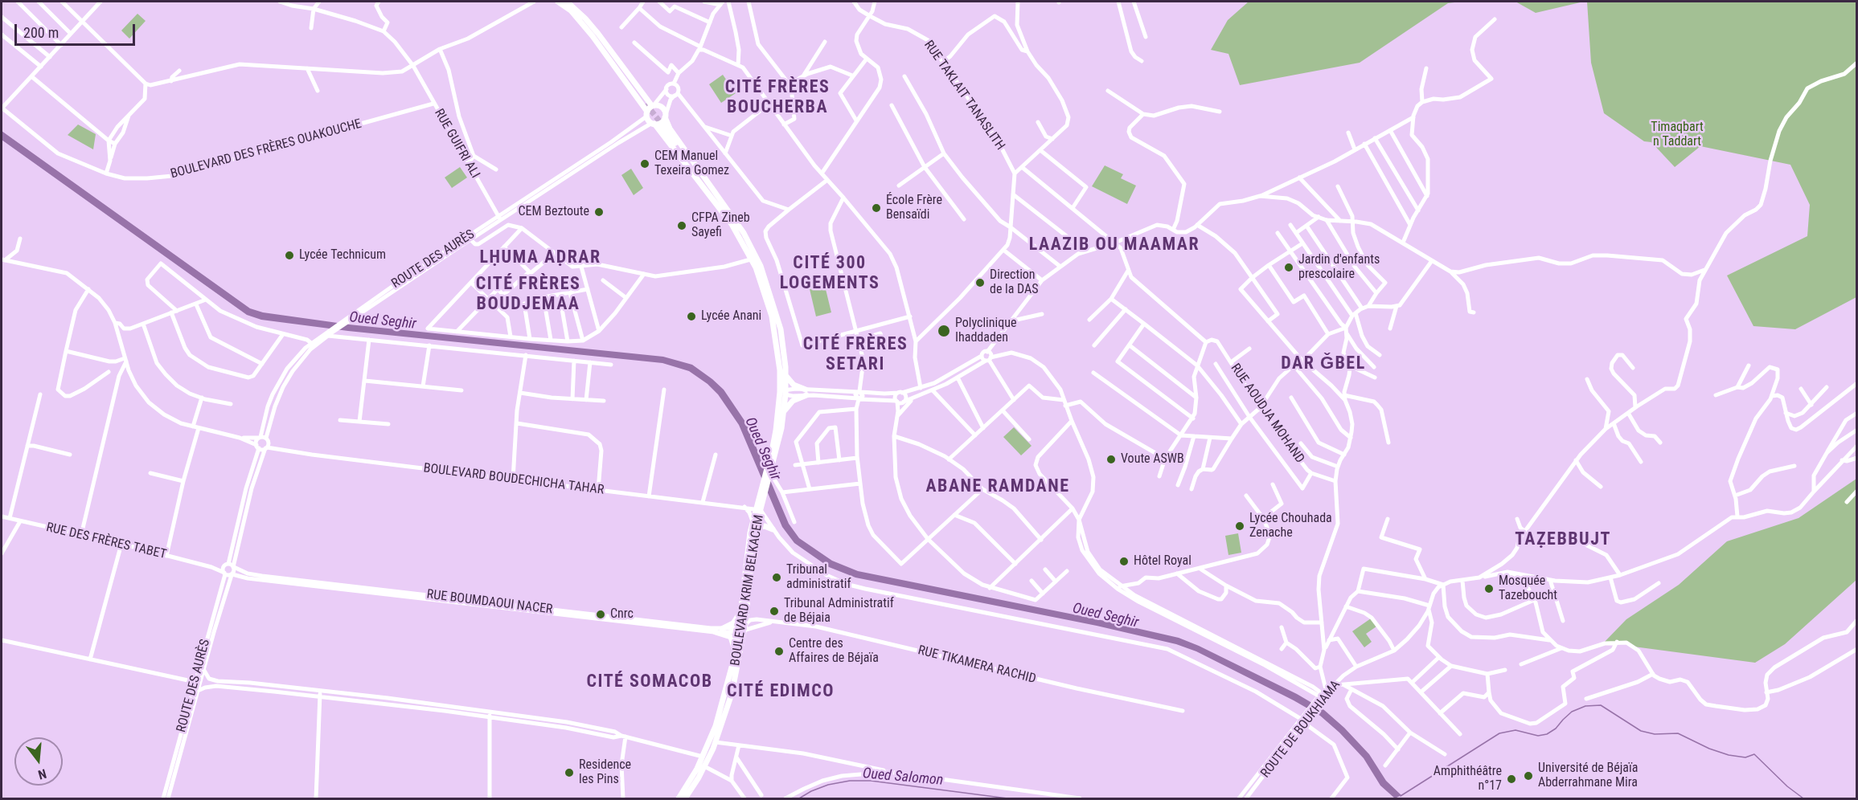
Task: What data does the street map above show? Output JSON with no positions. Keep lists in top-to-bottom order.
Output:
{
  "streets": {
    "main road": ["BOULEVARD KRIM BELKACEM"],
    "street": [
      "RUE TAKLAIT TANASLITH",
      "RUE GUIFRI ALI",
      "BOULEVARD DES FRÈRES OUAKOUCHE",
      "ROUTE DES AURÈS",
      "RUE AOUDJA MOHAND",
      "BOULEVARD BOUDECHICHA TAHAR",
      "RUE DES FRÈRES TABET",
      "RUE BOUMDAOUI NACER",
      "RUE TIKAMERA RACHID",
      "ROUTE DE BOUKHIAMA"
    ]
  },
  "crossings": [
    ["RUE GUIFRI ALI", "BOULEVARD DES FRÈRES OUAKOUCHE"],
    ["RUE GUIFRI ALI", "ROUTE DES AURÈS"],
    ["ROUTE DES AURÈS", "BOULEVARD BOUDECHICHA TAHAR"],
    ["ROUTE DES AURÈS", "RUE DES FRÈRES TABET"],
    ["ROUTE DES AURÈS", "BOULEVARD KRIM BELKACEM"],
    ["ROUTE DES AURÈS", "RUE BOUMDAOUI NACER"],
    ["BOULEVARD BOUDECHICHA TAHAR", "BOULEVARD KRIM BELKACEM"],
    ["RUE DES FRÈRES TABET", "RUE BOUMDAOUI NACER"],
    ["BOULEVARD KRIM BELKACEM", "RUE BOUMDAOUI NACER"],
    ["BOULEVARD KRIM BELKACEM", "RUE TIKAMERA RACHID"],
    ["RUE BOUMDAOUI NACER", "RUE TIKAMERA RACHID"]
  ],
  "districts": [
    "CITÉ FRÈRES BOUCHERBA",
    "LAAZIB OU MAAMAR",
    "LḤUMA AḌRAR",
    "CITÉ 300 LOGEMENTS",
    "CITÉ FRÈRES BOUDJEMAA",
    "CITÉ FRÈRES SETARI",
    "DAR ǦBEL",
    "ABANE RAMDANE",
    "TAẒEBBUJT",
    "CITÉ SOMACOB",
    "CITÉ EDIMCO"
  ],
  "water": ["Oued Seghir", "Oued Salomon"],
  "parks": ["Timaqbart n Taddart"],
  "places": [
    "CEM Manuel Texeira Gomez",
    "École Frère Bensaïdi",
    "CEM Beztoute",
    "CFPA Zineb Sayefi",
    "Lycée Technicum",
    "Jardin d'enfants prescolaire",
    "Direction de la DAS",
    "Lycée Anani",
    "Polyclinique Ihaddaden",
    "Voute ASWB",
    "Lycée Chouhada Zenache",
    "Hôtel Royal",
    "Tribunal administratif",
    "Mosquée Tazeboucht",
    "Tribunal Administratif de Béjaia",
    "Cnrc",
    "Centre des Affaires de Béjaïa",
    "Residence les Pins",
    "Université de Béjaïa Abderrahmane Mira",
    "Amphithéâtre n°17"
  ],
  "scale_bar": "200 m",
  "north": "bottom"
}
